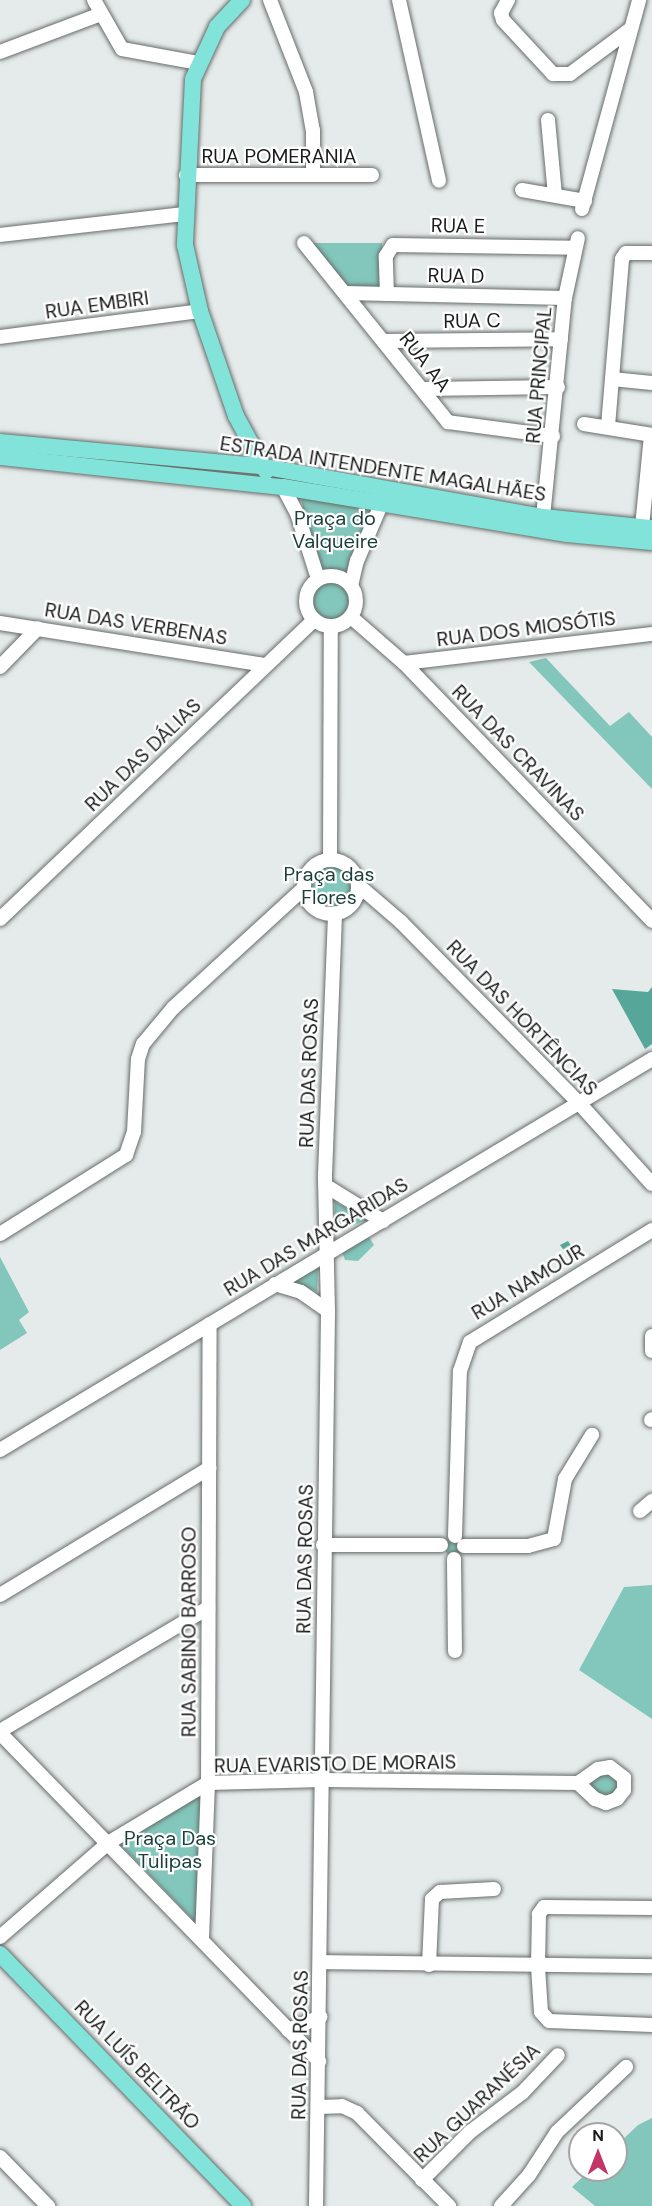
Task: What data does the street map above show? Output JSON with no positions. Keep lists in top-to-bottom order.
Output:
{
  "streets": {
    "main road": ["ESTRADA INTENDENTE MAGALHÃES", "RUA LUÍS BELTRÃO"],
    "street": [
      "RUA POMERANIA",
      "RUA E",
      "RUA D",
      "RUA EMBIRI",
      "RUA C",
      "RUA AA",
      "RUA PRINCIPAL",
      "RUA DAS VERBENAS",
      "RUA DOS MIOSÓTIS",
      "RUA DAS CRAVINAS",
      "RUA DAS DÁLIAS",
      "RUA DAS HORTÊNCIAS",
      "RUA DAS ROSAS",
      "RUA DAS MARGARIDAS",
      "RUA NAMOUR",
      "RUA SABINO BARROSO",
      "RUA EVARISTO DE MORAIS",
      "RUA GUARANÉSIA"
    ]
  },
  "crossings": [
    ["RUA E", "RUA D"],
    ["RUA E", "RUA PRINCIPAL"],
    ["RUA D", "RUA AA"],
    ["RUA D", "RUA PRINCIPAL"],
    ["RUA C", "RUA AA"],
    ["RUA C", "RUA PRINCIPAL"],
    ["RUA AA", "RUA PRINCIPAL"],
    ["RUA PRINCIPAL", "ESTRADA INTENDENTE MAGALHÃES"],
    ["RUA DAS VERBENAS", "RUA DAS DÁLIAS"],
    ["RUA DOS MIOSÓTIS", "RUA DAS CRAVINAS"],
    ["RUA DAS CRAVINAS", "RUA DAS DÁLIAS"],
    ["RUA DAS HORTÊNCIAS", "RUA DAS ROSAS"],
    ["RUA DAS HORTÊNCIAS", "RUA DAS MARGARIDAS"],
    ["RUA DAS ROSAS", "RUA DAS MARGARIDAS"],
    ["RUA DAS ROSAS", "RUA EVARISTO DE MORAIS"],
    ["RUA DAS ROSAS", "RUA GUARANÉSIA"],
    ["RUA DAS MARGARIDAS", "RUA SABINO BARROSO"],
    ["RUA SABINO BARROSO", "RUA EVARISTO DE MORAIS"]
  ],
  "parks": ["Praça do Valqueire", "Praça das Flores", "Praça Das Tulipas"],
  "north": "top"
}
